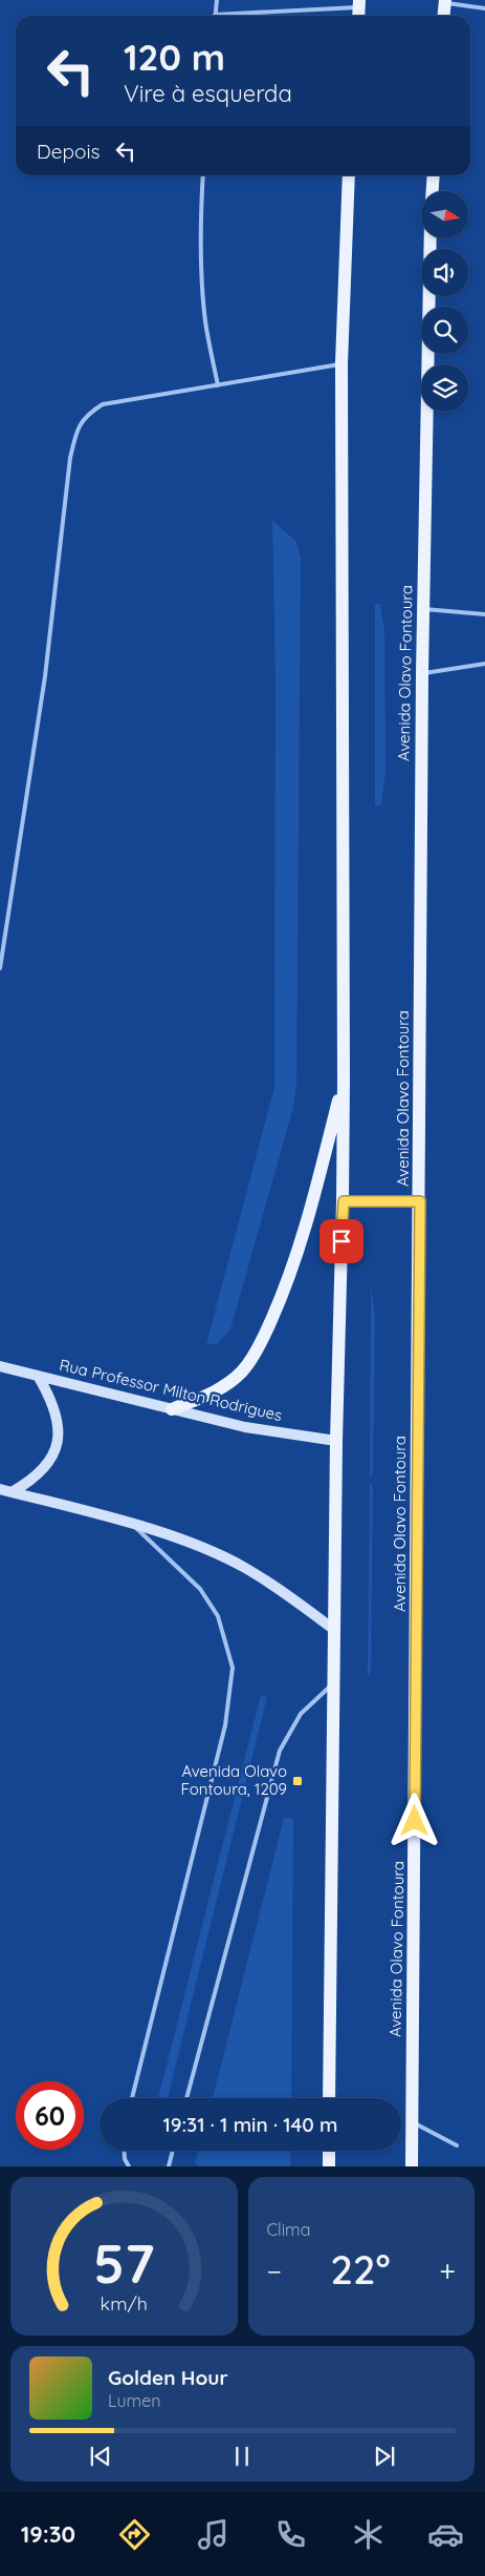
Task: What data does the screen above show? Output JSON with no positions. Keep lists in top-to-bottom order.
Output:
{
  "streets": {
    "main road": ["Avenida Olavo Fontoura"],
    "street": ["Rua Professor Milton Rodrigues"]
  },
  "places": {
    "transit": ["Avenida Olavo Fontoura, 1209"]
  },
  "north": "right",
  "page": {
    "turn": ["120 m", "Vire à esquerda"],
    "then": "Depois",
    "limit": "60",
    "trip": "19:31 · 1 min · 140 m",
    "tile": "Clima",
    "heat": ["−", "22°", "+"],
    "song": ["Golden Hour", "Lumen"],
    "tabs": "19:30",
    "gauge": ["57", "km/h"]
  }
}
